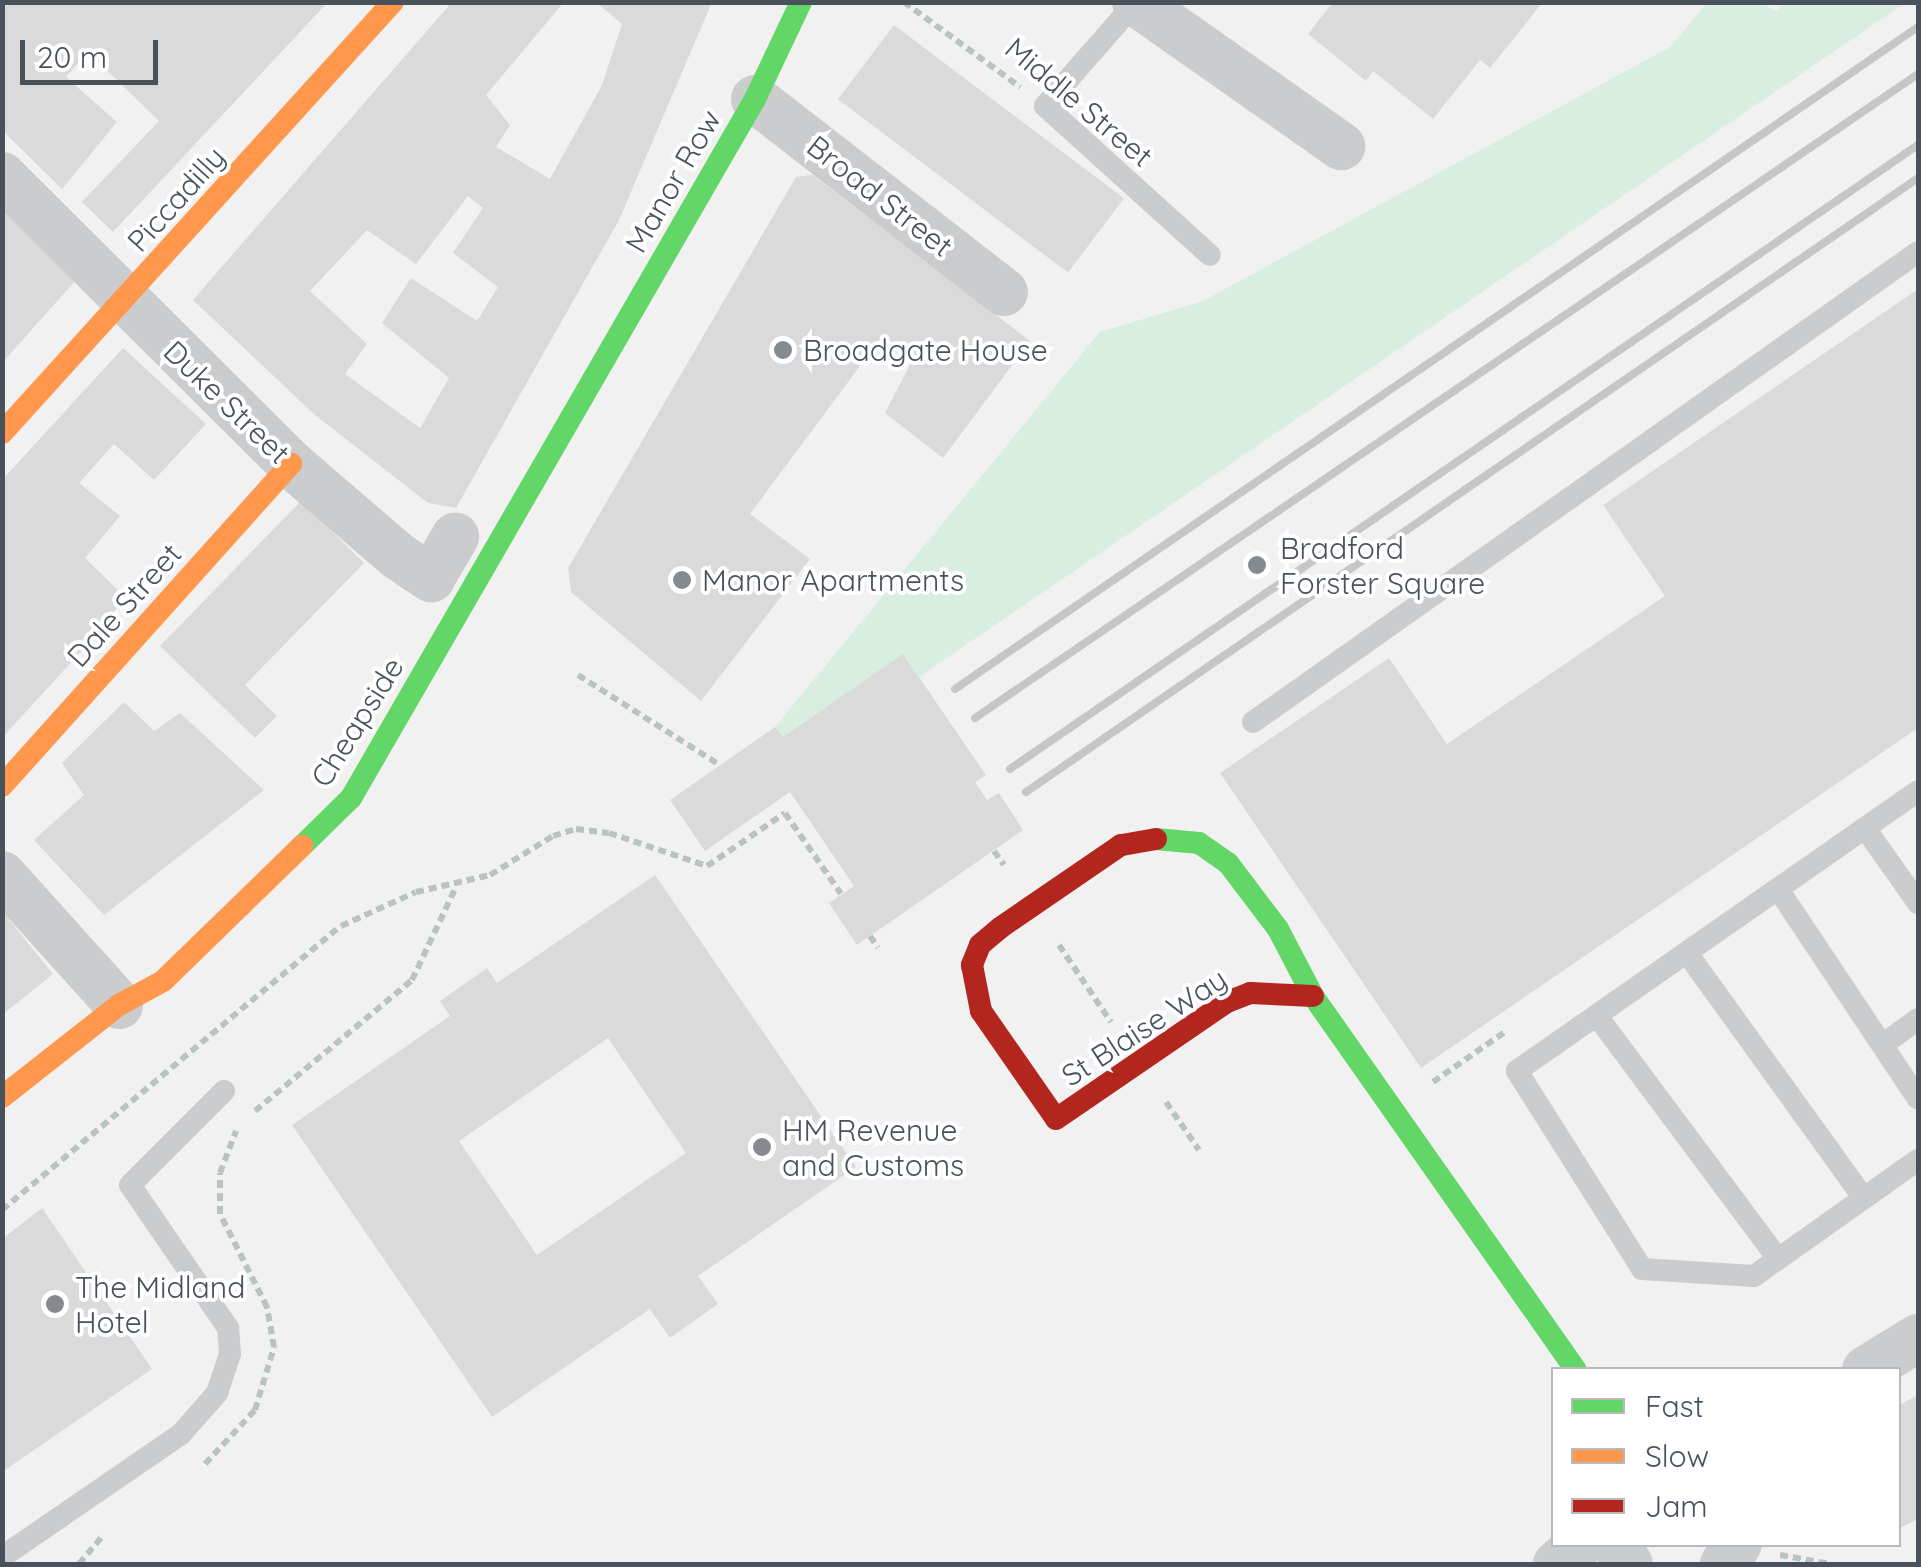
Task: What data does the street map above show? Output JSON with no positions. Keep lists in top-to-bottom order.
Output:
{
  "streets": {
    "street": [
      "Manor Row",
      "Broad Street",
      "Piccadilly",
      "Duke Street",
      "Dale Street",
      "Cheapside",
      "St Blaise Way"
    ],
    "lane": ["Middle Street"]
  },
  "crossings": [
    ["Manor Row", "Broad Street"],
    ["Manor Row", "Cheapside"],
    ["Piccadilly", "Duke Street"],
    ["Duke Street", "Dale Street"]
  ],
  "places": [
    "Broadgate House",
    "Bradford Forster Square",
    "Manor Apartments",
    "HM Revenue and Customs",
    "The Midland Hotel"
  ],
  "legend": ["Fast", "Slow", "Jam"],
  "scale_bar": "20 m"
}
